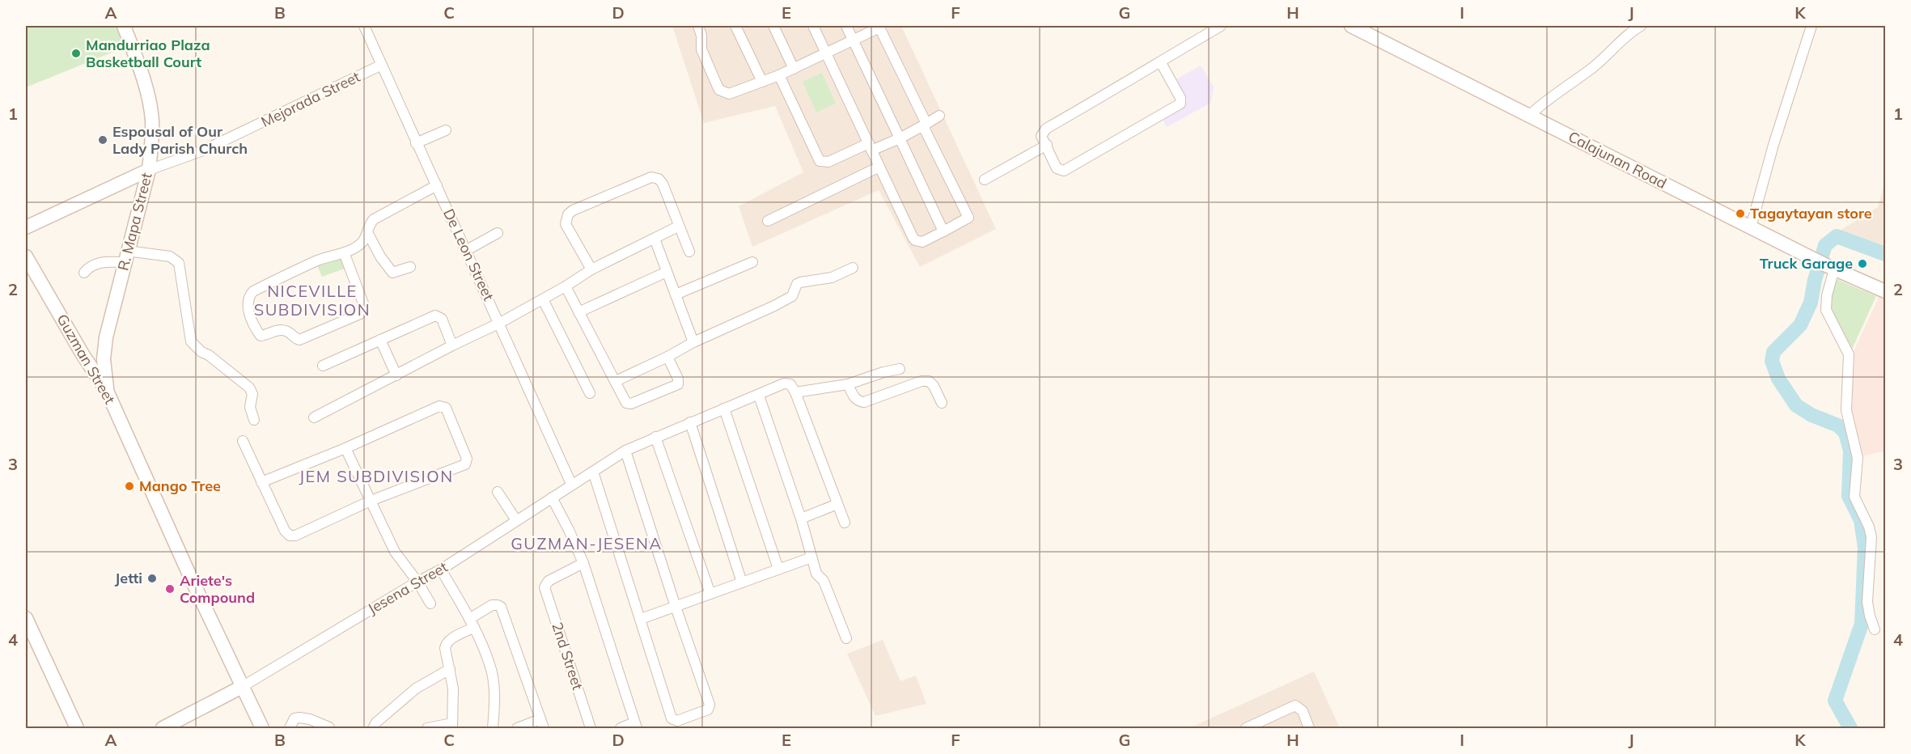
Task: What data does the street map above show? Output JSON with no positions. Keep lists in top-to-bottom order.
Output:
{
  "streets": {
    "main road": [
      "Mejorada Street",
      "Calajunan Road",
      "R. Mapa Street",
      "Guzman Street"
    ],
    "street": ["De Leon Street", "Jesena Street", "2nd Street"]
  },
  "crossings": [
    ["Mejorada Street", "R. Mapa Street"],
    ["Mejorada Street", "De Leon Street"],
    ["R. Mapa Street", "Guzman Street"],
    ["De Leon Street", "Jesena Street"],
    ["Guzman Street", "Jesena Street"]
  ],
  "districts": ["NICEVILLE SUBDIVISION", "JEM SUBDIVISION", "GUZMAN-JESENA"],
  "places": [
    "Mandurriao Plaza Basketball Court",
    "Espousal of Our Lady Parish Church",
    "Tagaytayan store",
    "Truck Garage",
    "Mango Tree",
    "Jetti",
    "Ariete's Compound"
  ],
  "grid": {
    "columns": [
      "A",
      "B",
      "C",
      "D",
      "E",
      "F",
      "G",
      "H",
      "I",
      "J",
      "K"
    ],
    "rows": [
      "1",
      "2",
      "3",
      "4"
    ]
  }
}
